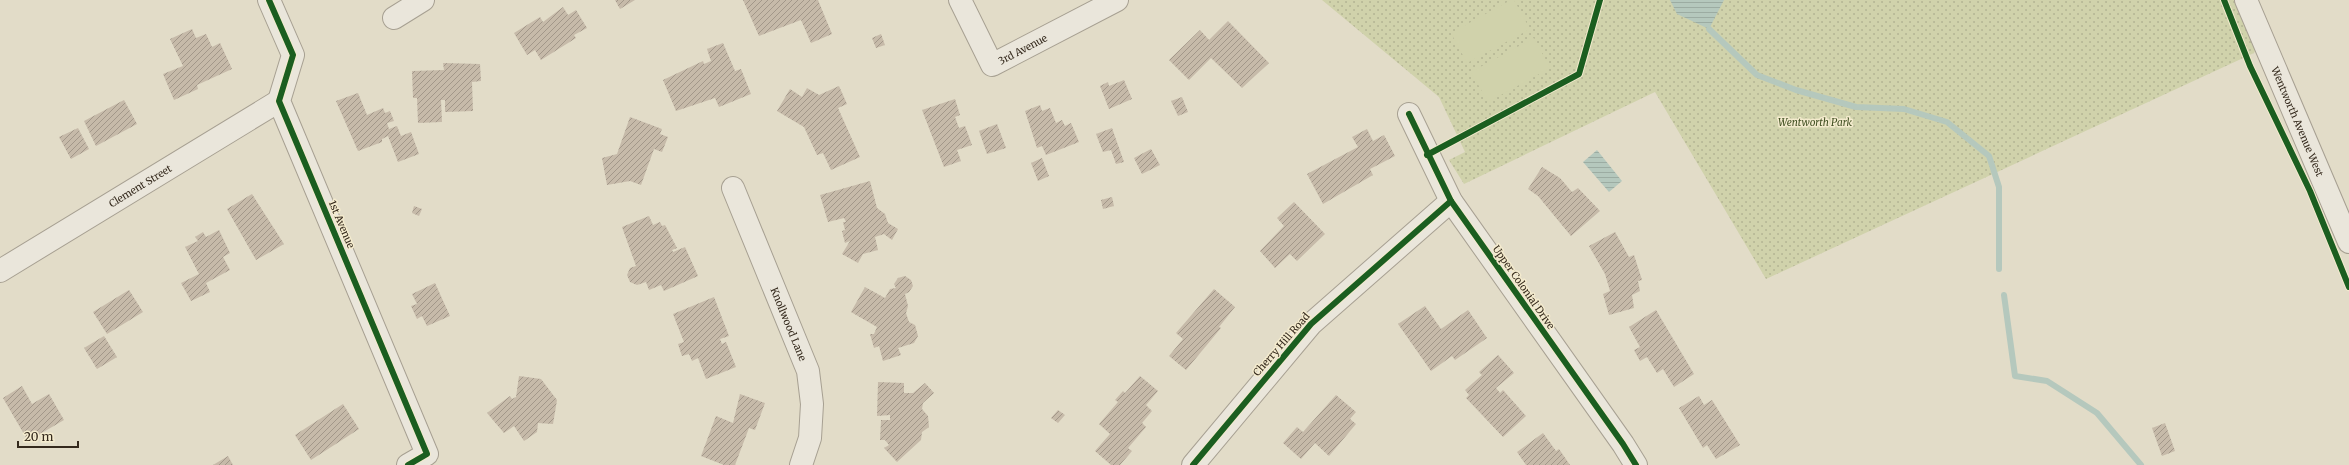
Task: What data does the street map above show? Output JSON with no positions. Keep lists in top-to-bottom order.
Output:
{
  "streets": {
    "street": [
      "3rd Avenue",
      "Wentworth Avenue West",
      "Clement Street",
      "1st Avenue",
      "Upper Colonial Drive",
      "Knollwood Lane",
      "Cherry Hill Road"
    ]
  },
  "crossings": [
    ["Clement Street", "1st Avenue"],
    ["Upper Colonial Drive", "Cherry Hill Road"]
  ],
  "parks": ["Wentworth Park"],
  "scale_bar": "20 m"
}
